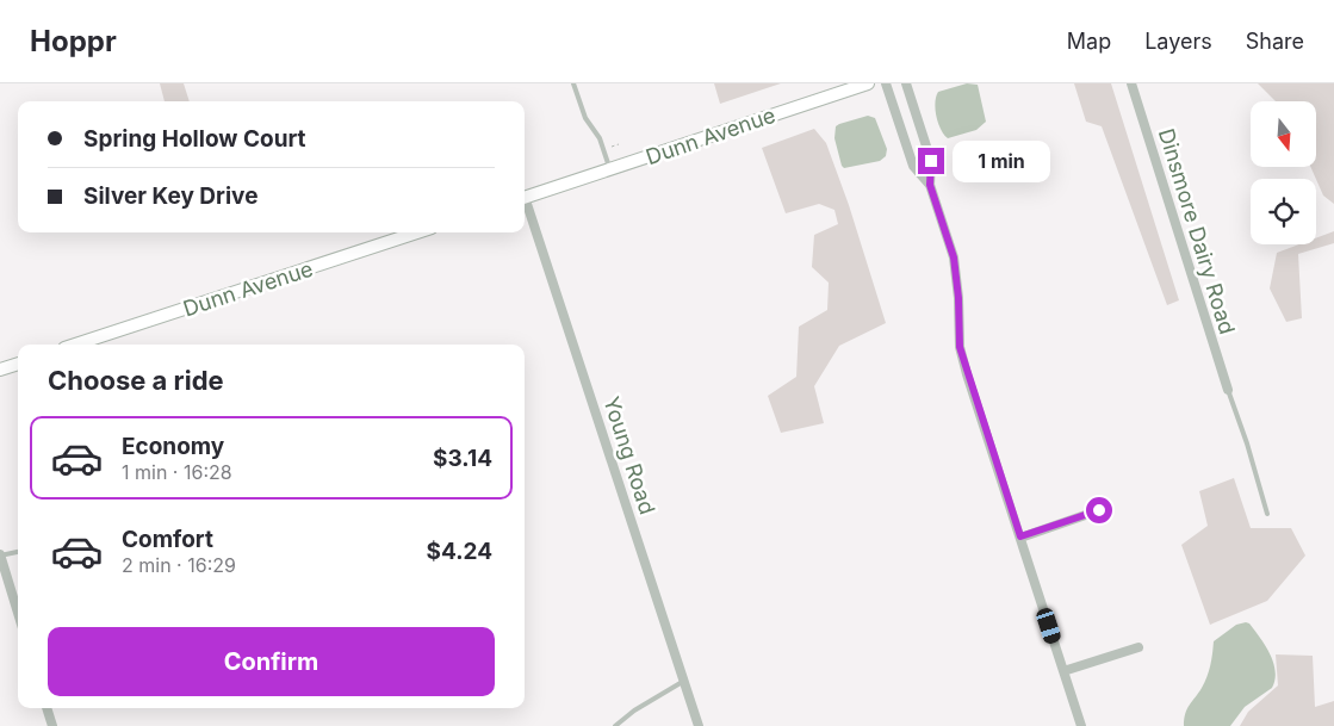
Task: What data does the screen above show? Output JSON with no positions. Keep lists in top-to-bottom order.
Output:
{
  "streets": {
    "main road": ["Dunn Avenue"],
    "street": ["Dinsmore Dairy Road", "Young Road"]
  },
  "north": "bottom",
  "page": {
    "header": "Hoppr",
    "nav": ["Map", "Layers", "Share"],
    "banner": ["Spring Hollow Court", "Silver Key Drive"],
    "bubble": "1 min",
    "heading": "Choose a ride",
    "list": [
      {
        "name": "Economy",
        "note": "1 min · 16:28",
        "value": "$3.14"
      },
      {
        "name": "Comfort",
        "note": "2 min · 16:29",
        "value": "$4.24"
      }
    ],
    "buttons": "Confirm"
  }
}
